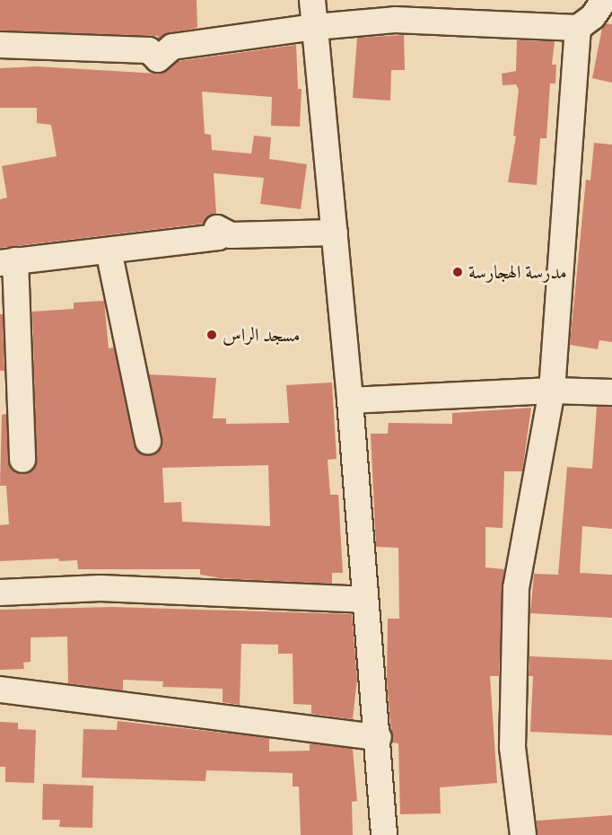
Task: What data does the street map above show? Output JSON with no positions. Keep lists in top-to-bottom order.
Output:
{
  "places": ["مدرسة الهجارسة", "مسجد الراس"]
}
